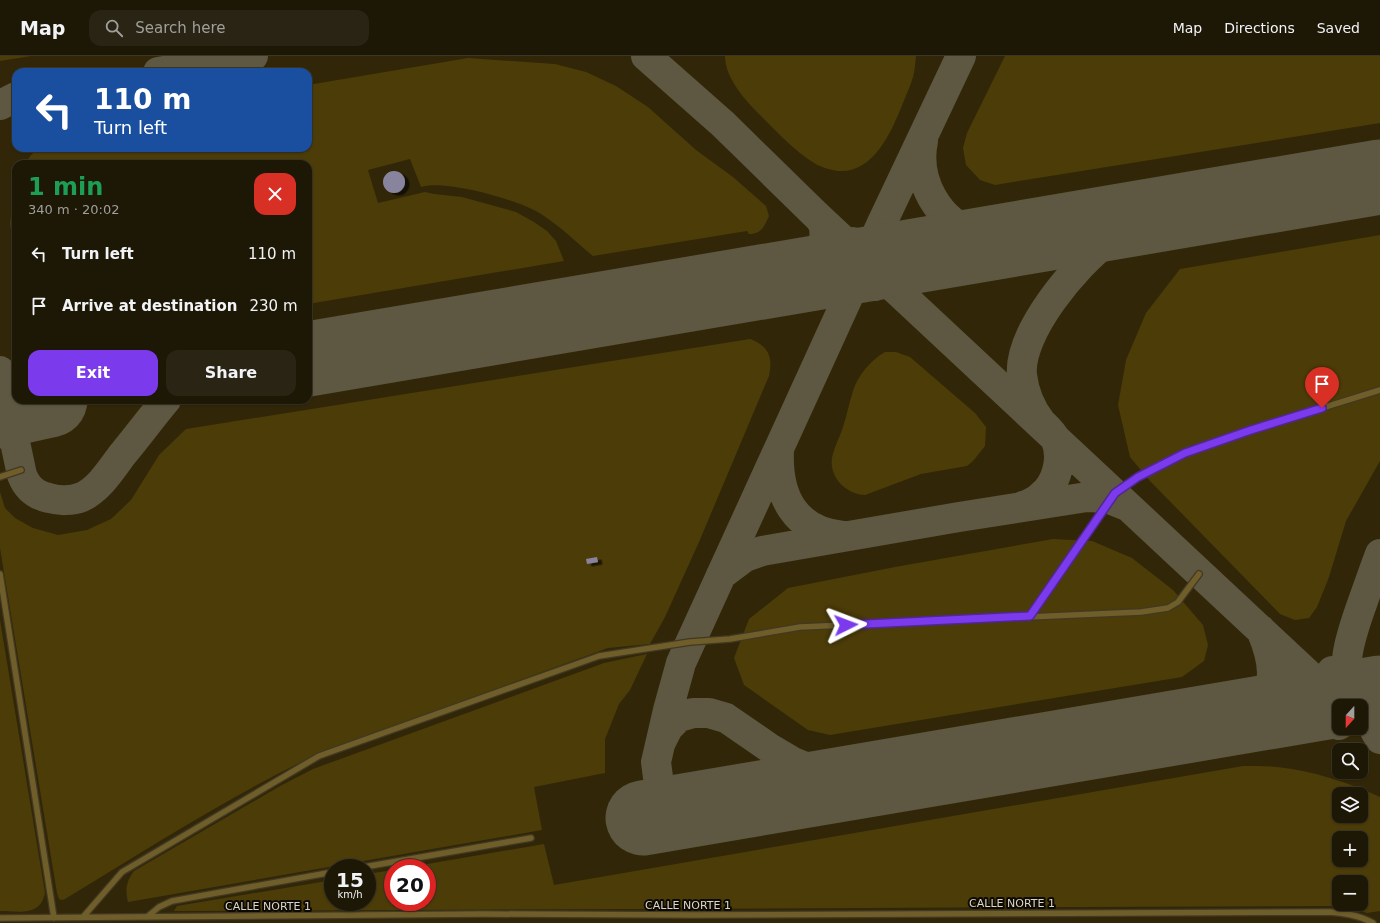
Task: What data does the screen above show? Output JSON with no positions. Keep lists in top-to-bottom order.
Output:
{
  "streets": {
    "lane": ["CALLE NORTE 1"]
  },
  "north": "bottom",
  "page": {
    "header": "Map",
    "search": "Search here",
    "nav": ["Map", "Directions", "Saved"],
    "turn": ["110 m", "Turn left"],
    "heading": ["1 min", "340 m · 20:02"],
    "list": [
      {
        "name": "Turn left",
        "value": "110 m"
      },
      {
        "name": "Arrive at destination",
        "value": "230 m"
      }
    ],
    "buttons": ["Exit", "Share"],
    "map_buttons": ["+", "−"],
    "speed": "15 km/h",
    "limit": "20"
  }
}
